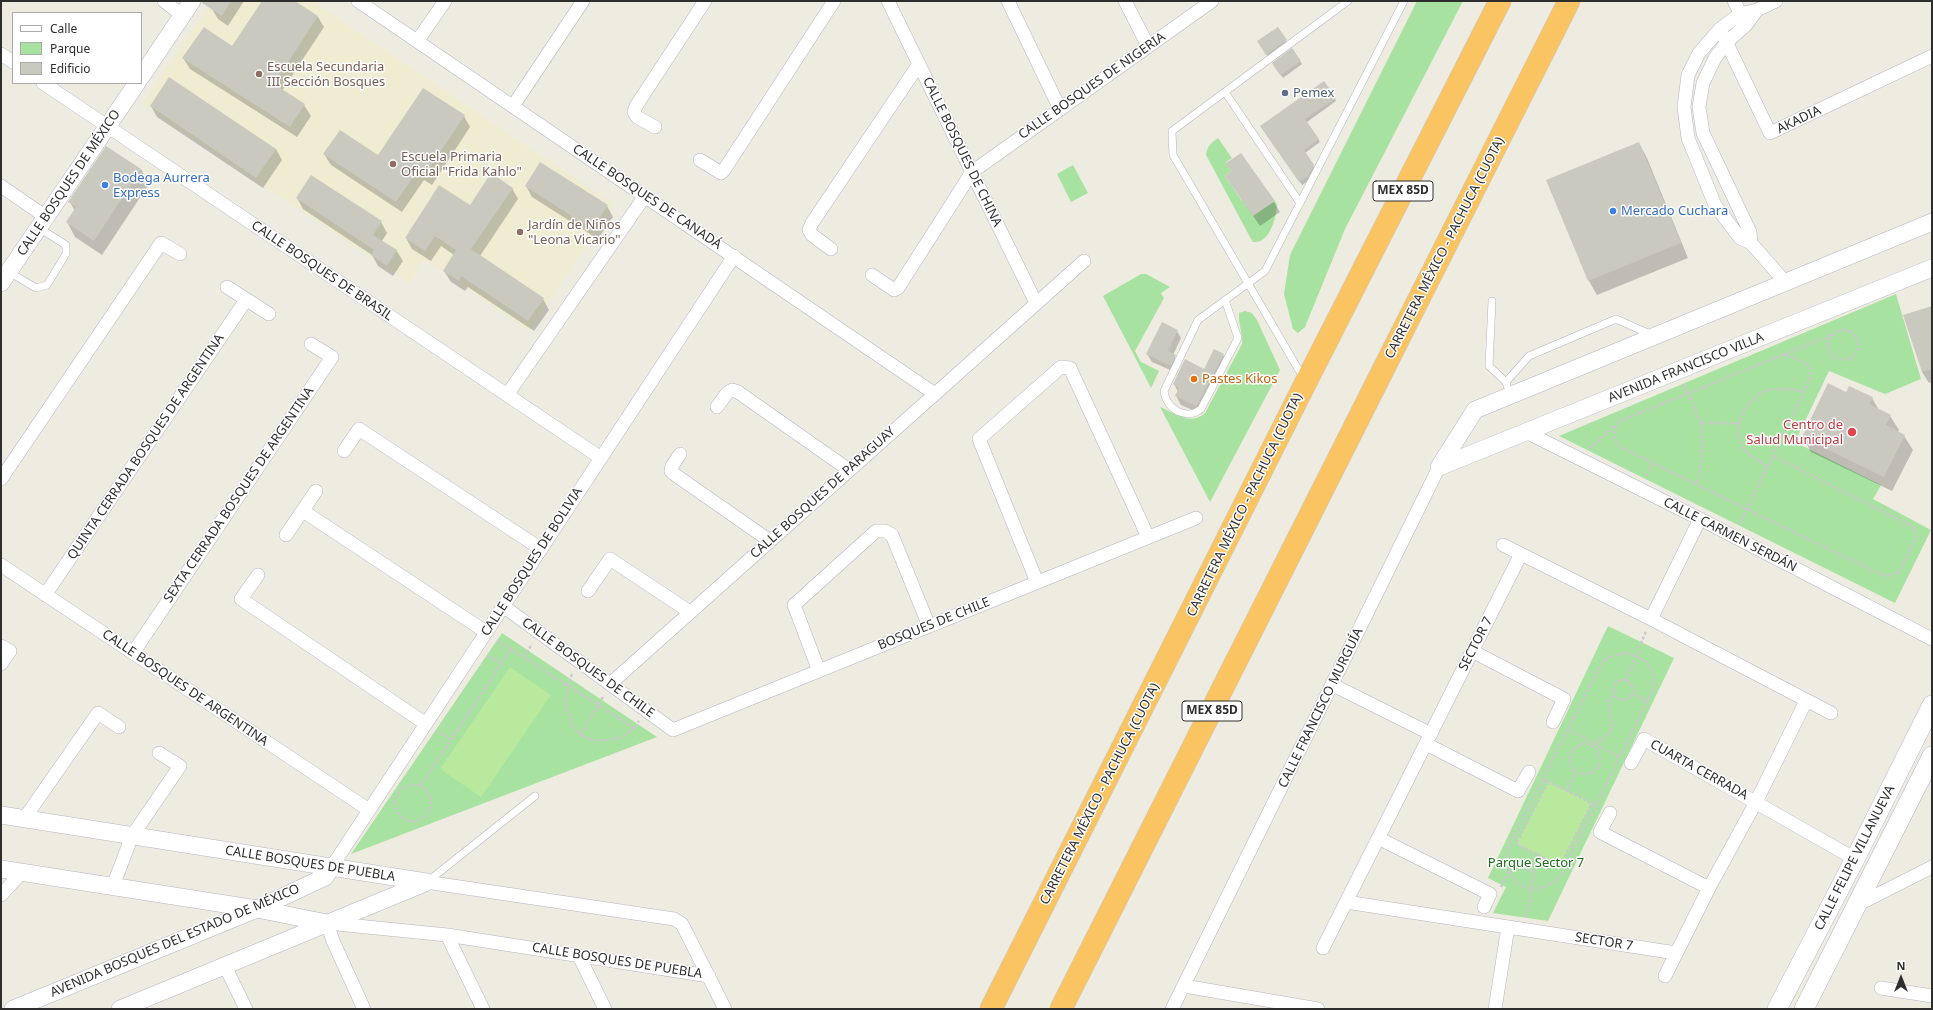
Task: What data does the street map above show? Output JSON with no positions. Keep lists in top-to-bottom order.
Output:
{
  "streets": {
    "highway": ["MEX 85D", "CARRETERA MÉXICO - PACHUCA (CUOTA)"],
    "main road": ["CALLE FELIPE VILLANUEVA"],
    "street": [
      "CALLE BOSQUES DE NIGERIA",
      "AKADIA",
      "CALLE BOSQUES DE CHINA",
      "CALLE BOSQUES DE MÉXICO",
      "CALLE BOSQUES DE CANADÁ",
      "CALLE BOSQUES DE BRASIL",
      "AVENIDA FRANCISCO VILLA",
      "QUINTA CERRADA BOSQUES DE ARGENTINA",
      "CALLE BOSQUES DE PARAGUAY",
      "SEXTA CERRADA BOSQUES DE ARGENTINA",
      "CALLE CARMEN SERDÁN",
      "CALLE BOSQUES DE BOLIVIA",
      "BOSQUES DE CHILE",
      "SECTOR 7",
      "CALLE BOSQUES DE CHILE",
      "CALLE BOSQUES DE ARGENTINA",
      "CALLE FRANCISCO MURGUÍA",
      "CUARTA CERRADA",
      "CALLE BOSQUES DE PUEBLA",
      "AVENIDA BOSQUES DEL ESTADO DE MÉXICO"
    ]
  },
  "crossings": [
    ["CALLE BOSQUES DE NIGERIA", "CALLE BOSQUES DE CHINA"],
    ["CALLE BOSQUES DE CHINA", "CALLE BOSQUES DE PARAGUAY"],
    ["CALLE BOSQUES DE MÉXICO", "CALLE BOSQUES DE BRASIL"],
    ["CALLE BOSQUES DE CANADÁ", "CALLE BOSQUES DE PARAGUAY"],
    ["CALLE BOSQUES DE CANADÁ", "CALLE BOSQUES DE BOLIVIA"],
    ["CALLE BOSQUES DE BRASIL", "CALLE BOSQUES DE BOLIVIA"],
    ["AVENIDA FRANCISCO VILLA", "CALLE CARMEN SERDÁN"],
    ["AVENIDA FRANCISCO VILLA", "CALLE FRANCISCO MURGUÍA"],
    ["QUINTA CERRADA BOSQUES DE ARGENTINA", "CALLE BOSQUES DE ARGENTINA"],
    ["CALLE BOSQUES DE PARAGUAY", "CALLE BOSQUES DE CHILE"],
    ["SEXTA CERRADA BOSQUES DE ARGENTINA", "CALLE BOSQUES DE ARGENTINA"],
    ["CALLE BOSQUES DE BOLIVIA", "CALLE BOSQUES DE CHILE"],
    ["CALLE BOSQUES DE BOLIVIA", "CALLE BOSQUES DE ARGENTINA"],
    ["CALLE BOSQUES DE BOLIVIA", "CALLE BOSQUES DE PUEBLA"],
    ["CALLE BOSQUES DE BOLIVIA", "AVENIDA BOSQUES DEL ESTADO DE MÉXICO"],
    ["BOSQUES DE CHILE", "CALLE BOSQUES DE CHILE"],
    ["CALLE BOSQUES DE PUEBLA", "AVENIDA BOSQUES DEL ESTADO DE MÉXICO"]
  ],
  "parks": ["Parque Sector 7"],
  "places": [
    "Escuela Secundaria III Sección Bosques",
    "Pemex",
    "Escuela Primaria Oficial \"Frida Kahlo\"",
    "Bodega Aurrera Express",
    "Mercado Cuchara",
    "Jardín de Niños \"Leona Vicario\"",
    "Pastes Kikos",
    "Centro de Salud Municipal"
  ],
  "legend": ["Calle", "Parque", "Edificio"],
  "north": "top"
}
